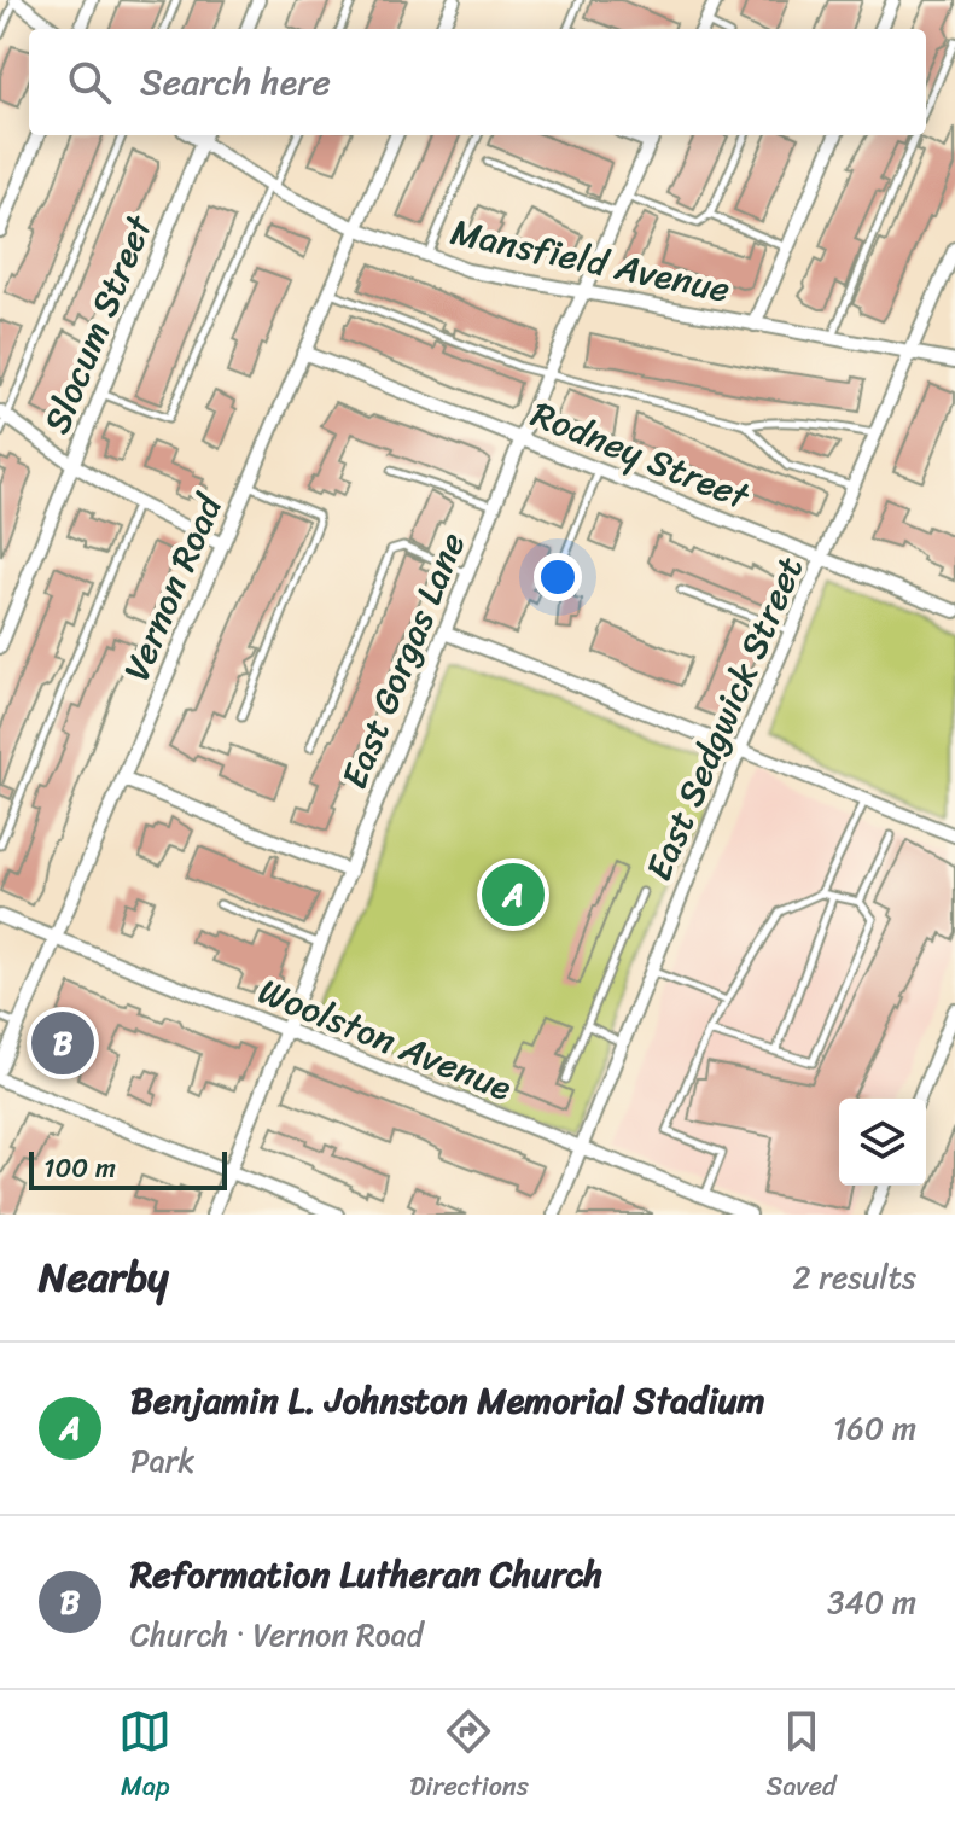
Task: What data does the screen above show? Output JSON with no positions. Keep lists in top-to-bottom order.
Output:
{
  "streets": {
    "street": [
      "Mansfield Avenue",
      "Slocum Street",
      "Rodney Street",
      "Vernon Road",
      "East Gorgas Lane",
      "East Sedgwick Street",
      "Woolston Avenue"
    ]
  },
  "crossings": [
    ["Mansfield Avenue", "Slocum Street"],
    ["Mansfield Avenue", "Vernon Road"],
    ["Mansfield Avenue", "East Gorgas Lane"],
    ["Mansfield Avenue", "East Sedgwick Street"],
    ["Rodney Street", "Vernon Road"],
    ["Rodney Street", "East Gorgas Lane"],
    ["Rodney Street", "East Sedgwick Street"],
    ["Vernon Road", "Woolston Avenue"],
    ["East Gorgas Lane", "Woolston Avenue"],
    ["East Sedgwick Street", "Woolston Avenue"]
  ],
  "scale_bar": "100 m",
  "page": {
    "search": "Search here",
    "pins": ["A", "B"],
    "scale": "100 m",
    "heading": ["Nearby", "2 results"],
    "list": [
      {
        "mark": "A",
        "name": "Benjamin L. Johnston Memorial Stadium",
        "note": "Park",
        "value": "160 m"
      },
      {
        "mark": "B",
        "name": "Reformation Lutheran Church",
        "note": "Church · Vernon Road",
        "value": "340 m"
      }
    ],
    "nav": ["Map", "Directions", "Saved"]
  }
}
